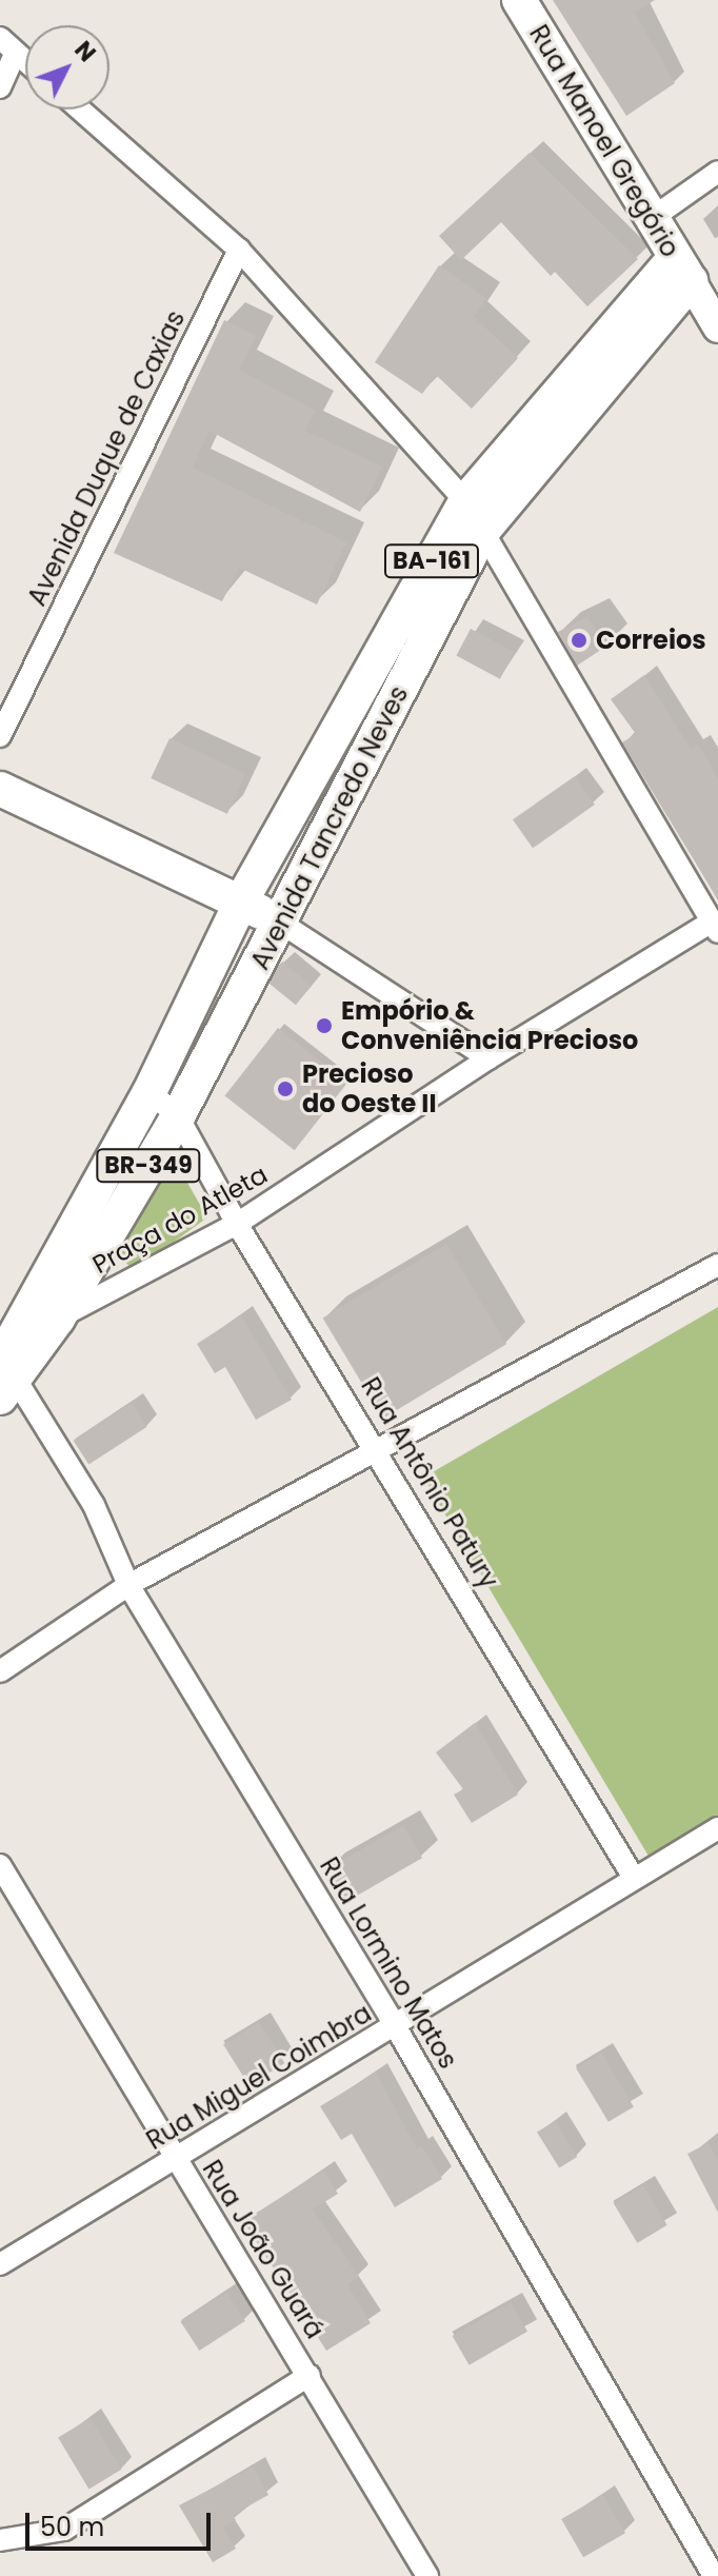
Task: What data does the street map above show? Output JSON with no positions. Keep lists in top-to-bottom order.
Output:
{
  "streets": {
    "main road": [
      "Rua Manoel Gregório",
      "BA-161",
      "Avenida Tancredo Neves",
      "BR-349"
    ],
    "street": [
      "Avenida Duque de Caxias",
      "Praça do Atleta",
      "Rua Antônio Patury",
      "Rua Lormino Matos",
      "Rua Miguel Coimbra",
      "Rua João Guará"
    ]
  },
  "crossings": [
    ["Rua Manoel Gregório", "Avenida Tancredo Neves"],
    ["Avenida Tancredo Neves", "Praça do Atleta"],
    ["Avenida Tancredo Neves", "Rua Antônio Patury"],
    ["Avenida Tancredo Neves", "Rua Lormino Matos"],
    ["Praça do Atleta", "Rua Antônio Patury"],
    ["Rua Antônio Patury", "Rua Miguel Coimbra"],
    ["Rua Lormino Matos", "Rua Miguel Coimbra"],
    ["Rua Miguel Coimbra", "Rua João Guará"]
  ],
  "places": ["Correios", "Empório & Conveniência Precioso", "Precioso do Oeste II"],
  "scale_bar": "50 m",
  "north": "top right"
}
